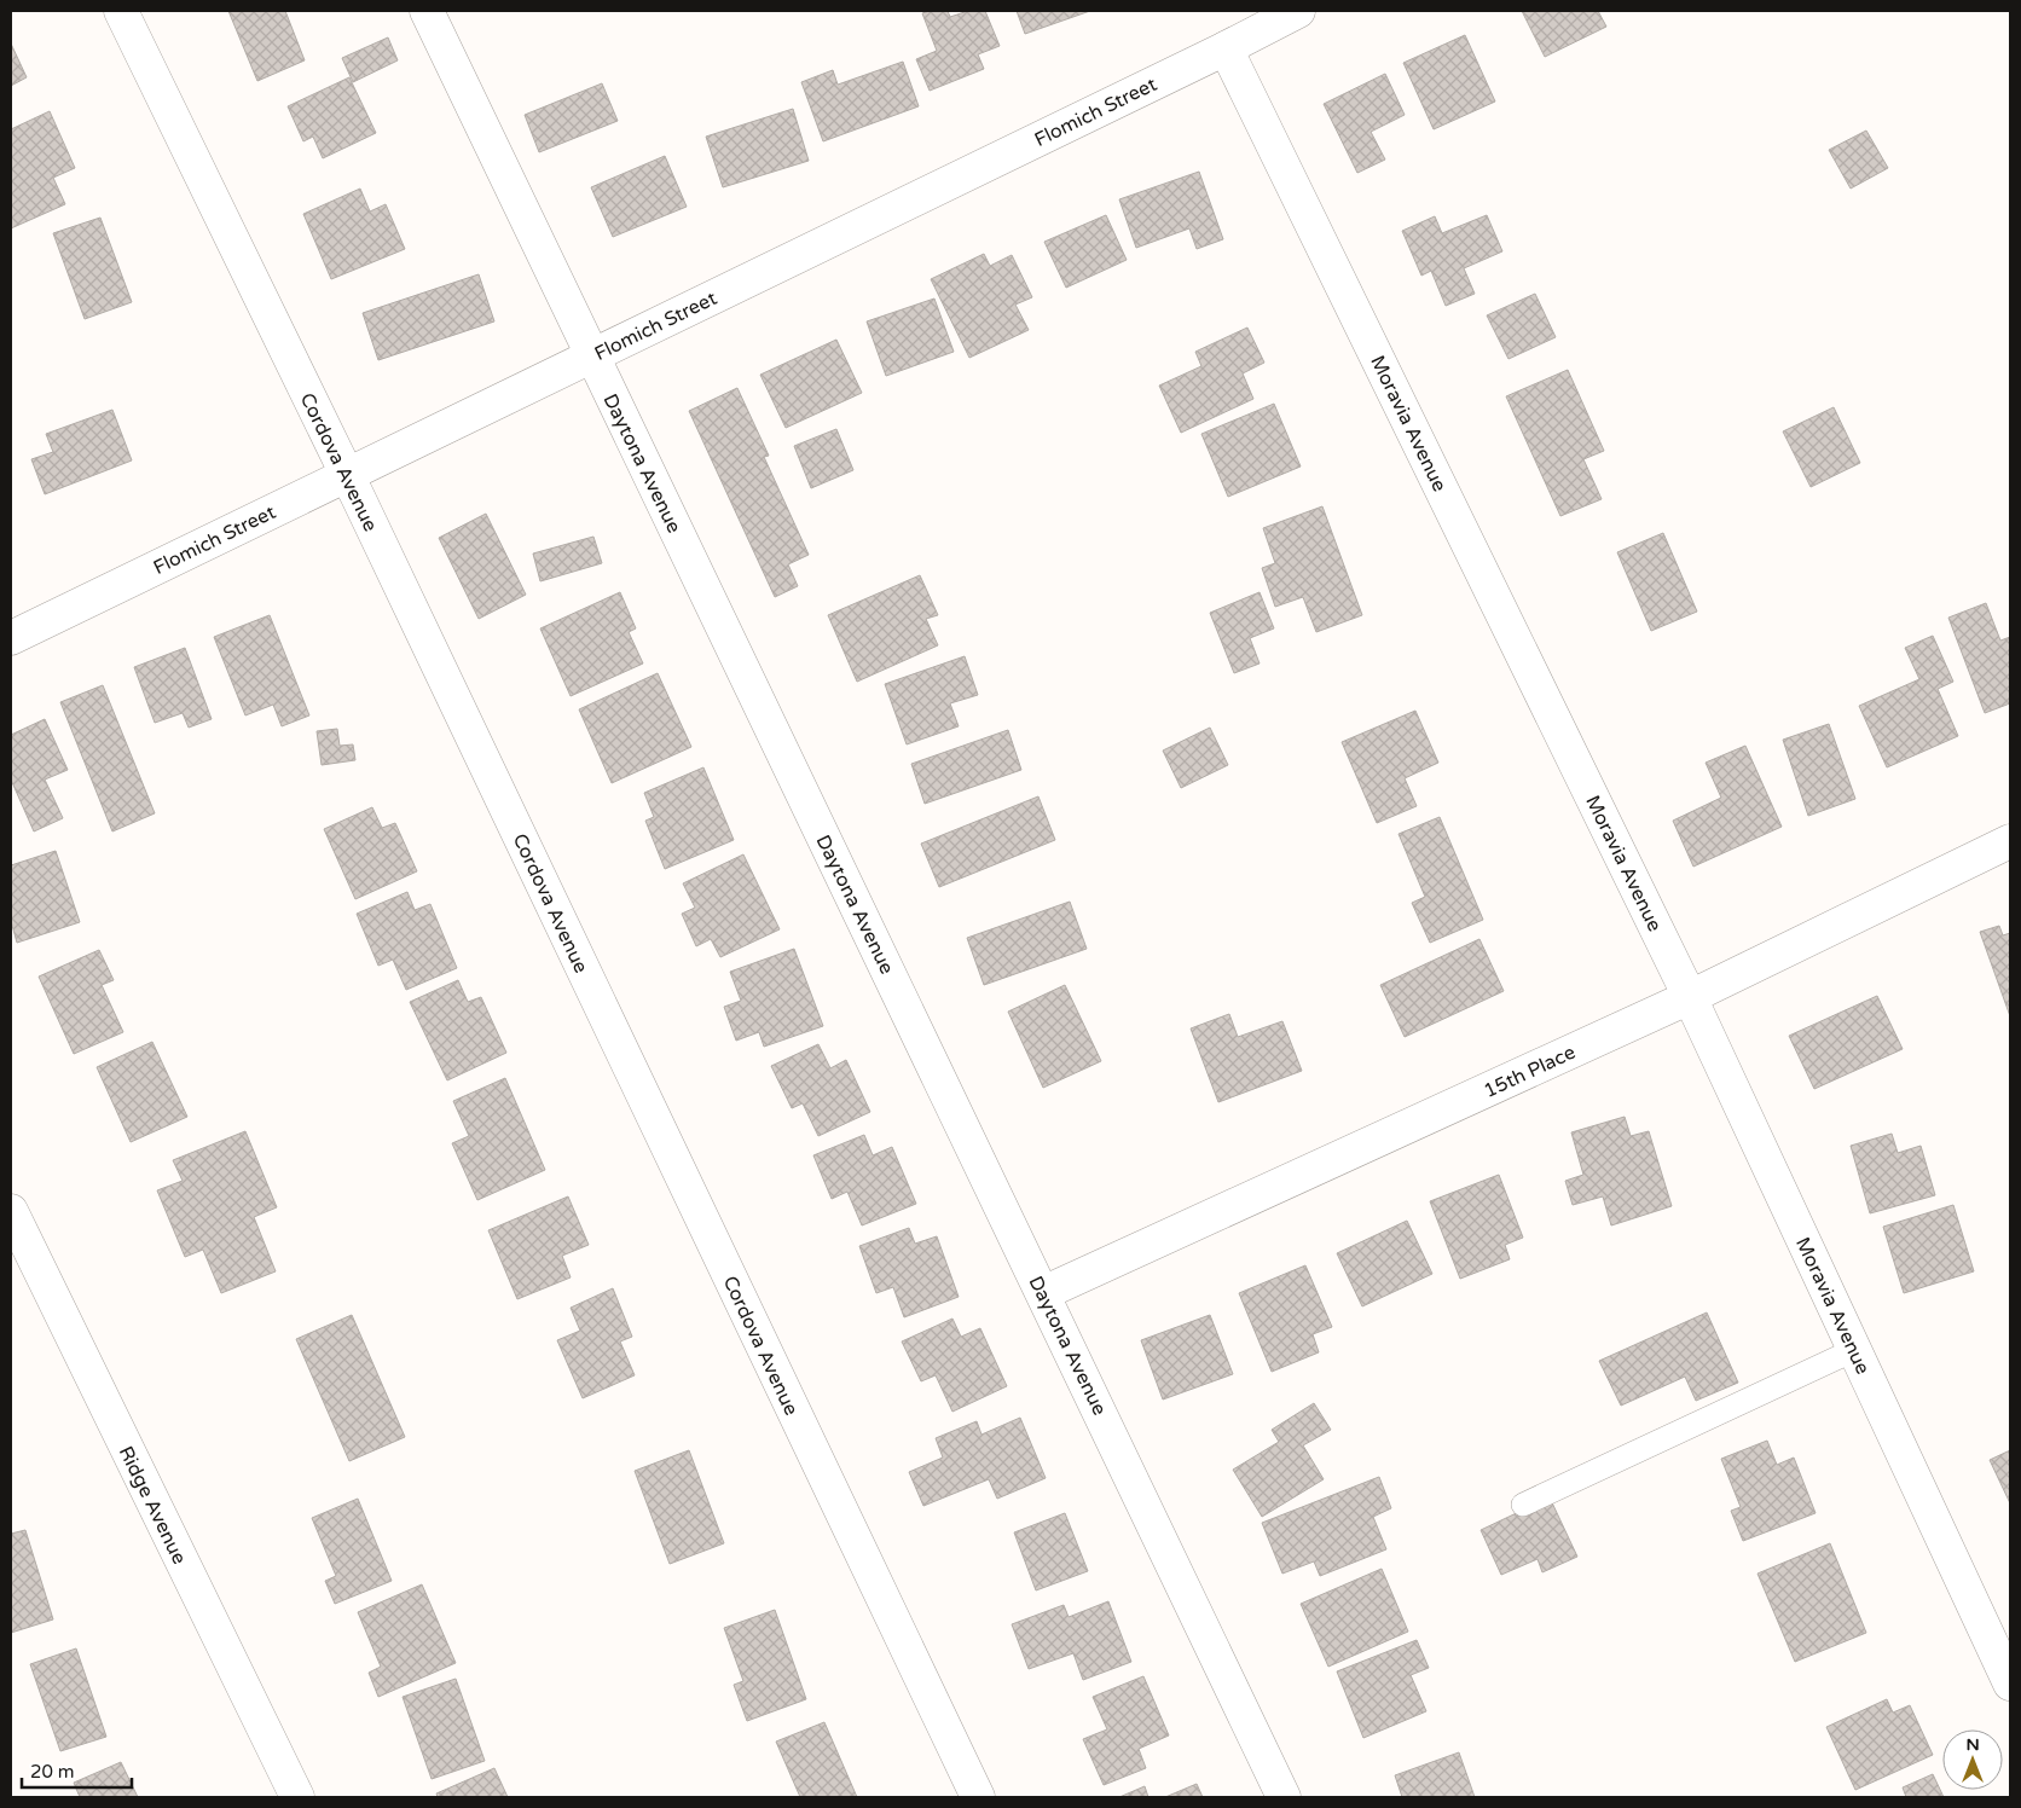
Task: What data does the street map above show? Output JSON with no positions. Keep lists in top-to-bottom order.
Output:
{
  "streets": {
    "street": [
      "Flomich Street",
      "Moravia Avenue",
      "Cordova Avenue",
      "Daytona Avenue",
      "15th Place",
      "Ridge Avenue"
    ]
  },
  "crossings": [
    ["Flomich Street", "Moravia Avenue"],
    ["Flomich Street", "Cordova Avenue"],
    ["Flomich Street", "Daytona Avenue"],
    ["Moravia Avenue", "15th Place"],
    ["Daytona Avenue", "15th Place"]
  ],
  "scale_bar": "20 m",
  "north": "top"
}
